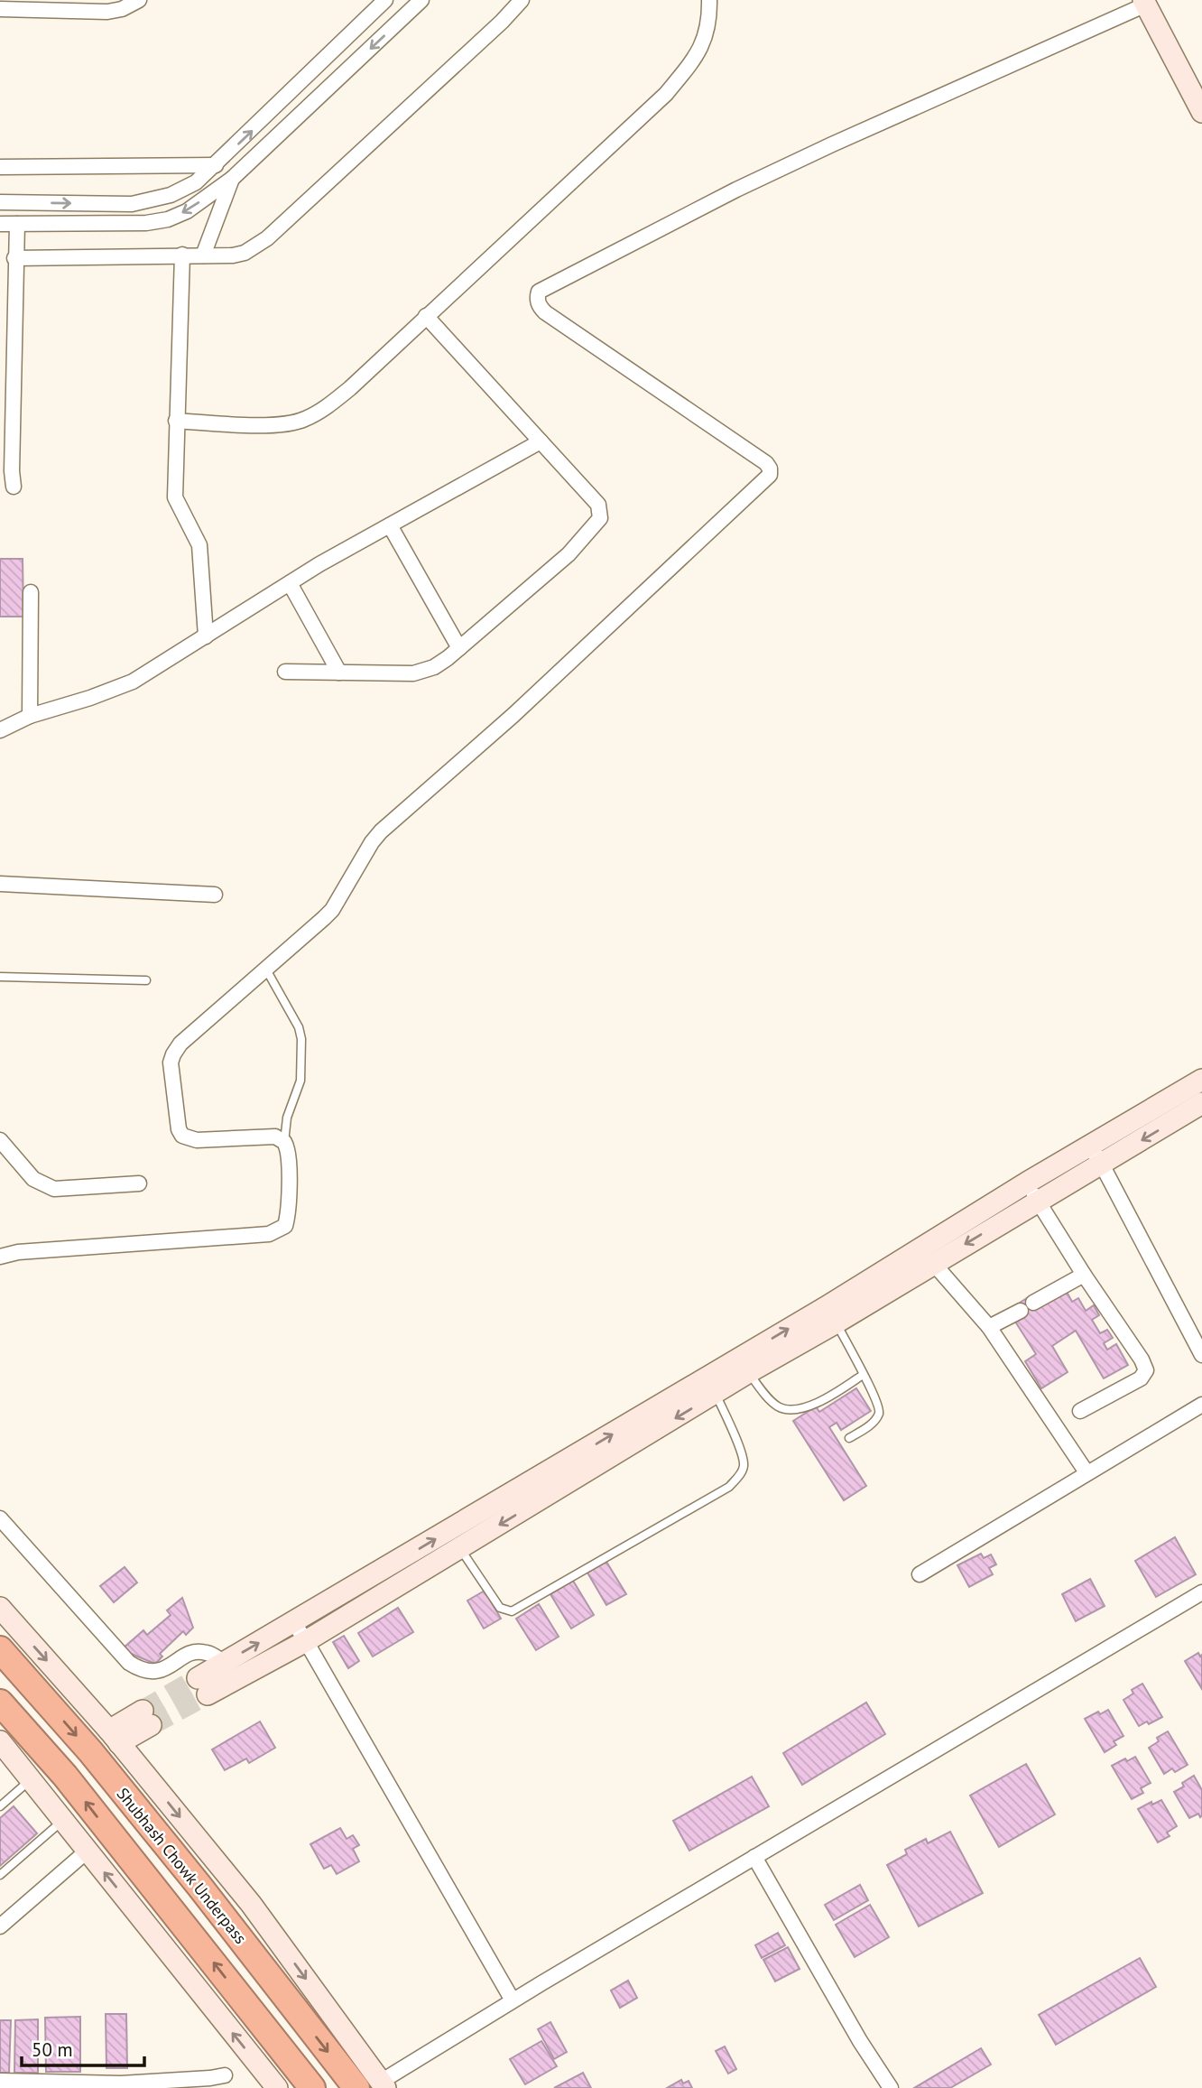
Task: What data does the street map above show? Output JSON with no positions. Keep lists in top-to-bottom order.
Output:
{
  "streets": {
    "highway": ["Shubhash Chowk Underpass"]
  },
  "scale_bar": "50 m"
}
